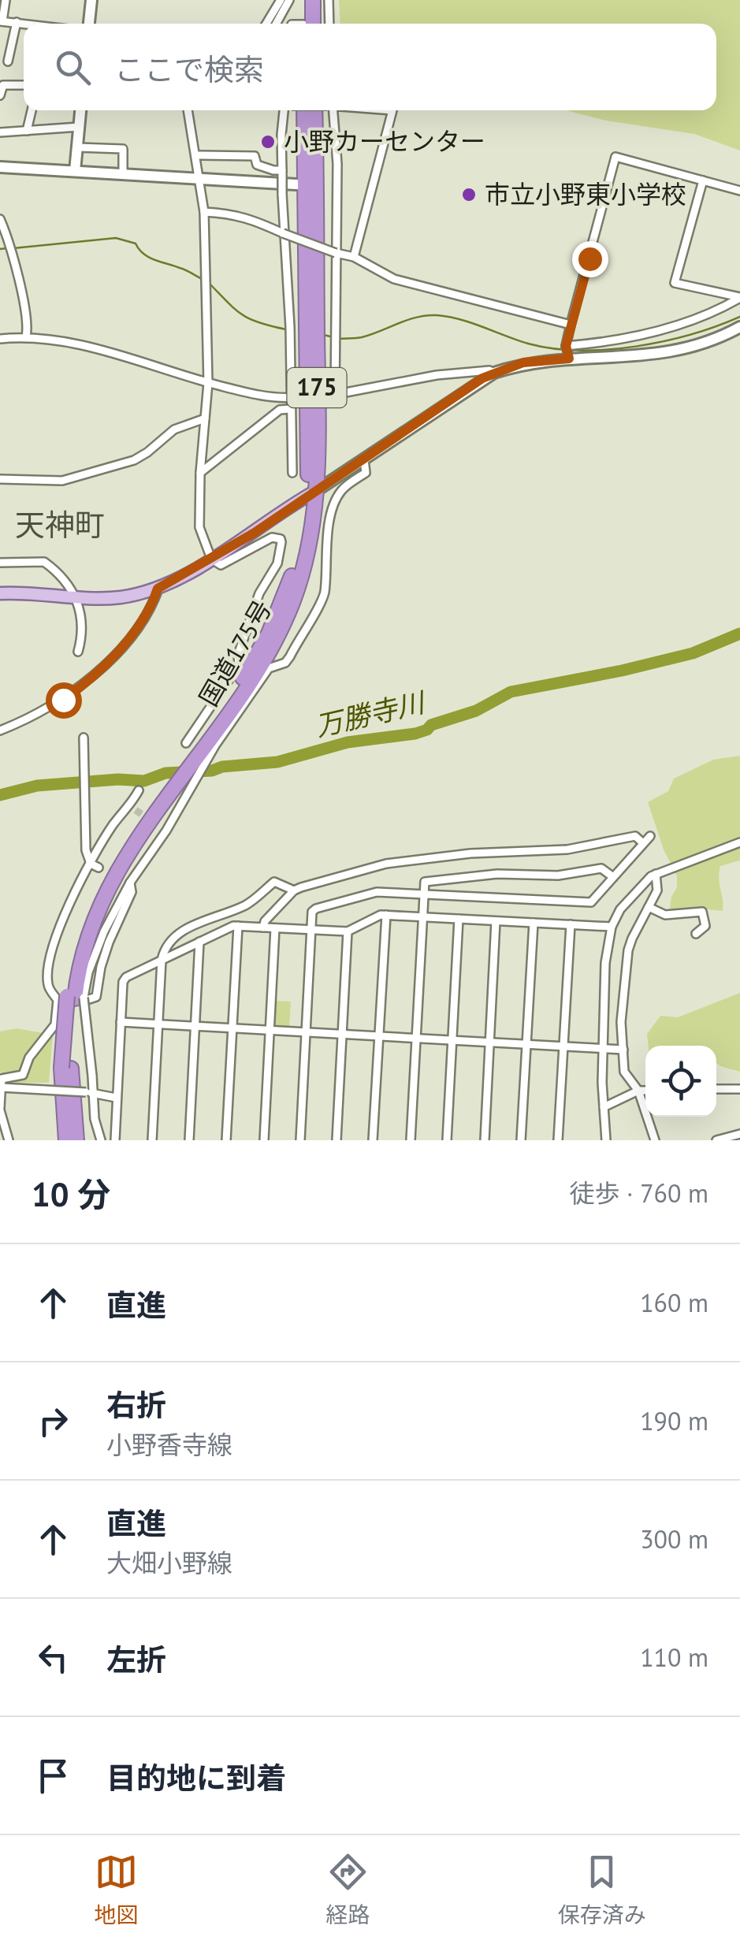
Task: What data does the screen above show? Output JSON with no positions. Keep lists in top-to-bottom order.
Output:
{
  "streets": {
    "highway": ["175", "国道175号"]
  },
  "districts": ["天神町"],
  "water": ["万勝寺川"],
  "places": ["小野カーセンター", "市立小野東小学校"],
  "page": {
    "search": "ここで検索",
    "heading": ["10 分", "徒歩 · 760 m"],
    "list": [
      ["直進", "160 m"],
      ["右折", "小野香寺線", "190 m"],
      ["直進", "大畑小野線", "300 m"],
      ["左折", "110 m"],
      "目的地に到着"
    ],
    "nav": ["地図", "経路", "保存済み"]
  }
}
